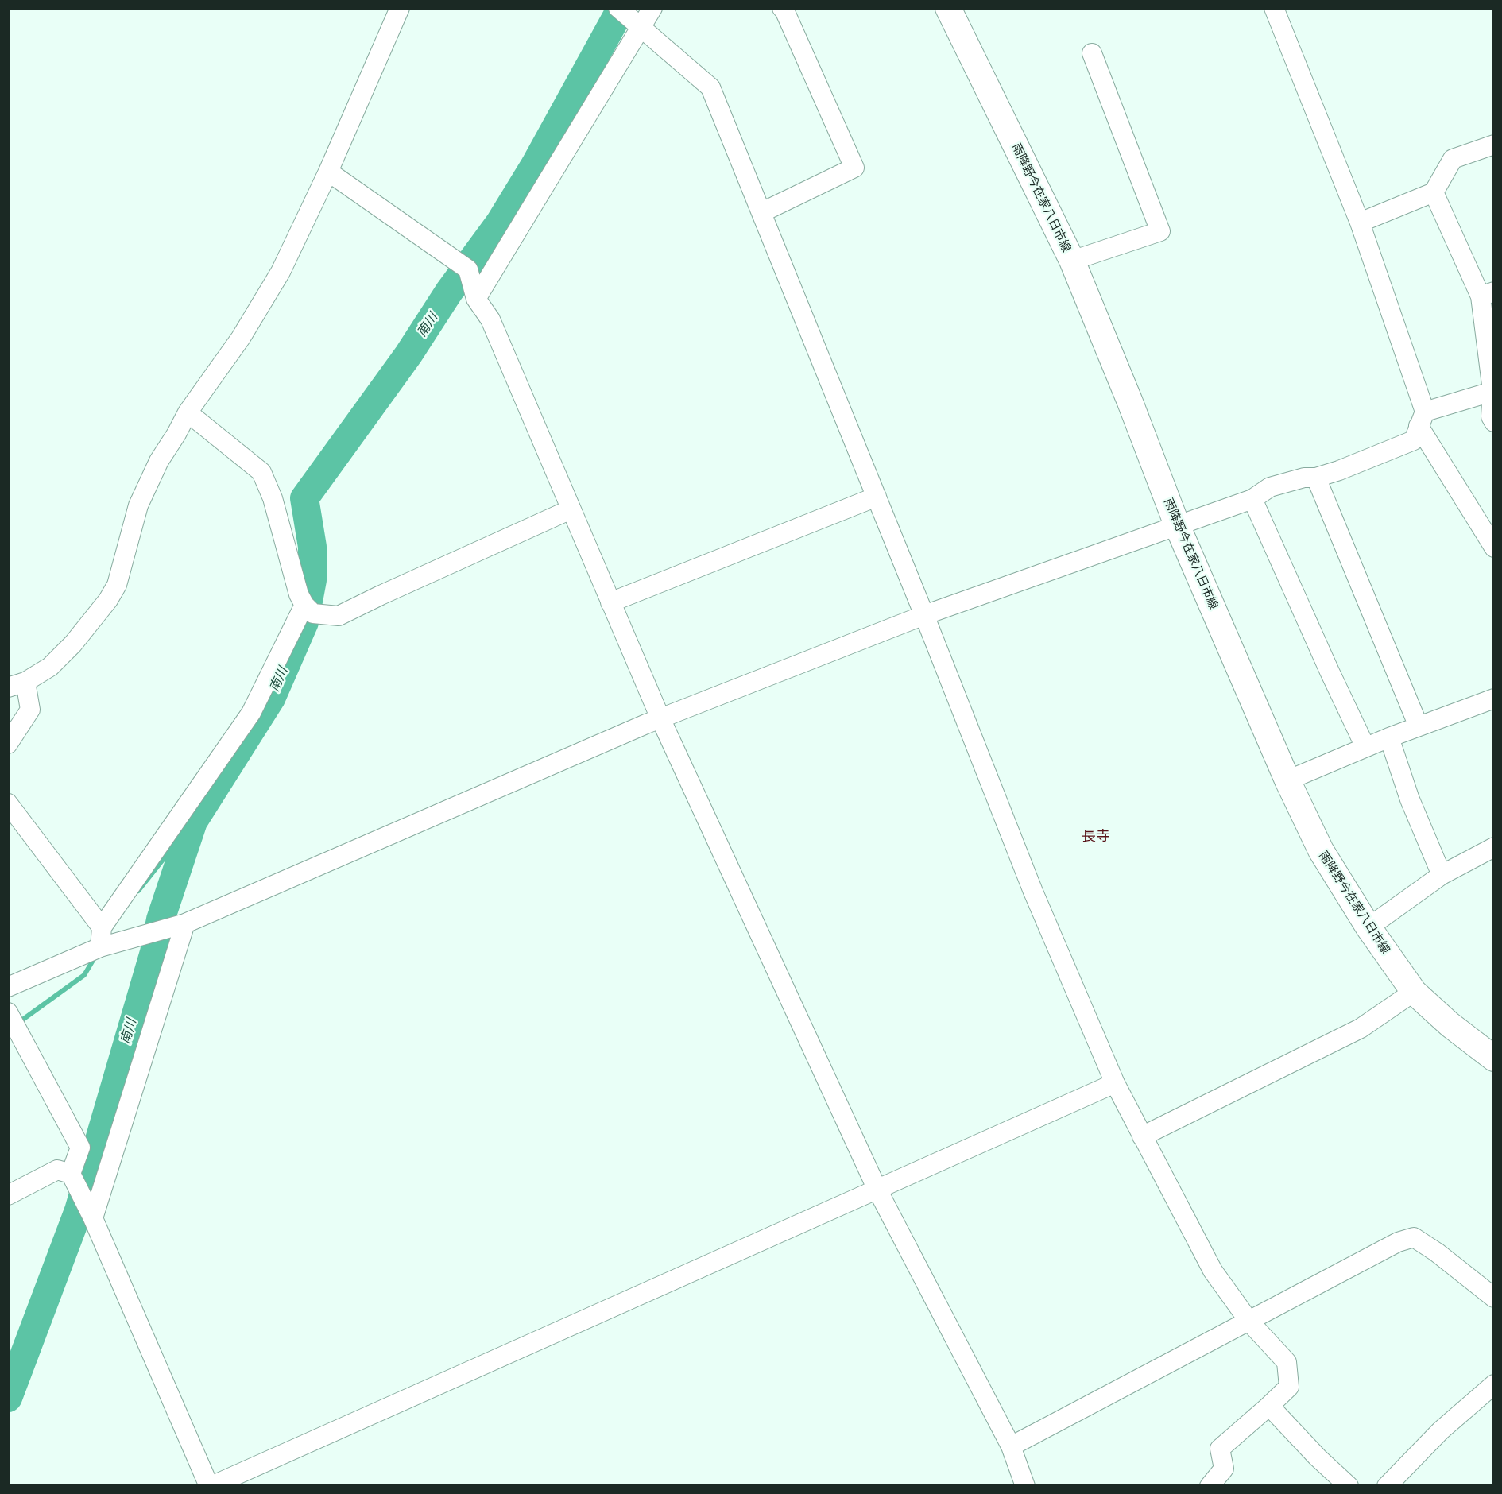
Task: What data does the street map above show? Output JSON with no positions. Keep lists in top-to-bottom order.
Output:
{
  "streets": {
    "main road": ["雨降野今在家八日市線"]
  },
  "districts": ["長寺"],
  "water": ["南川"]
}
